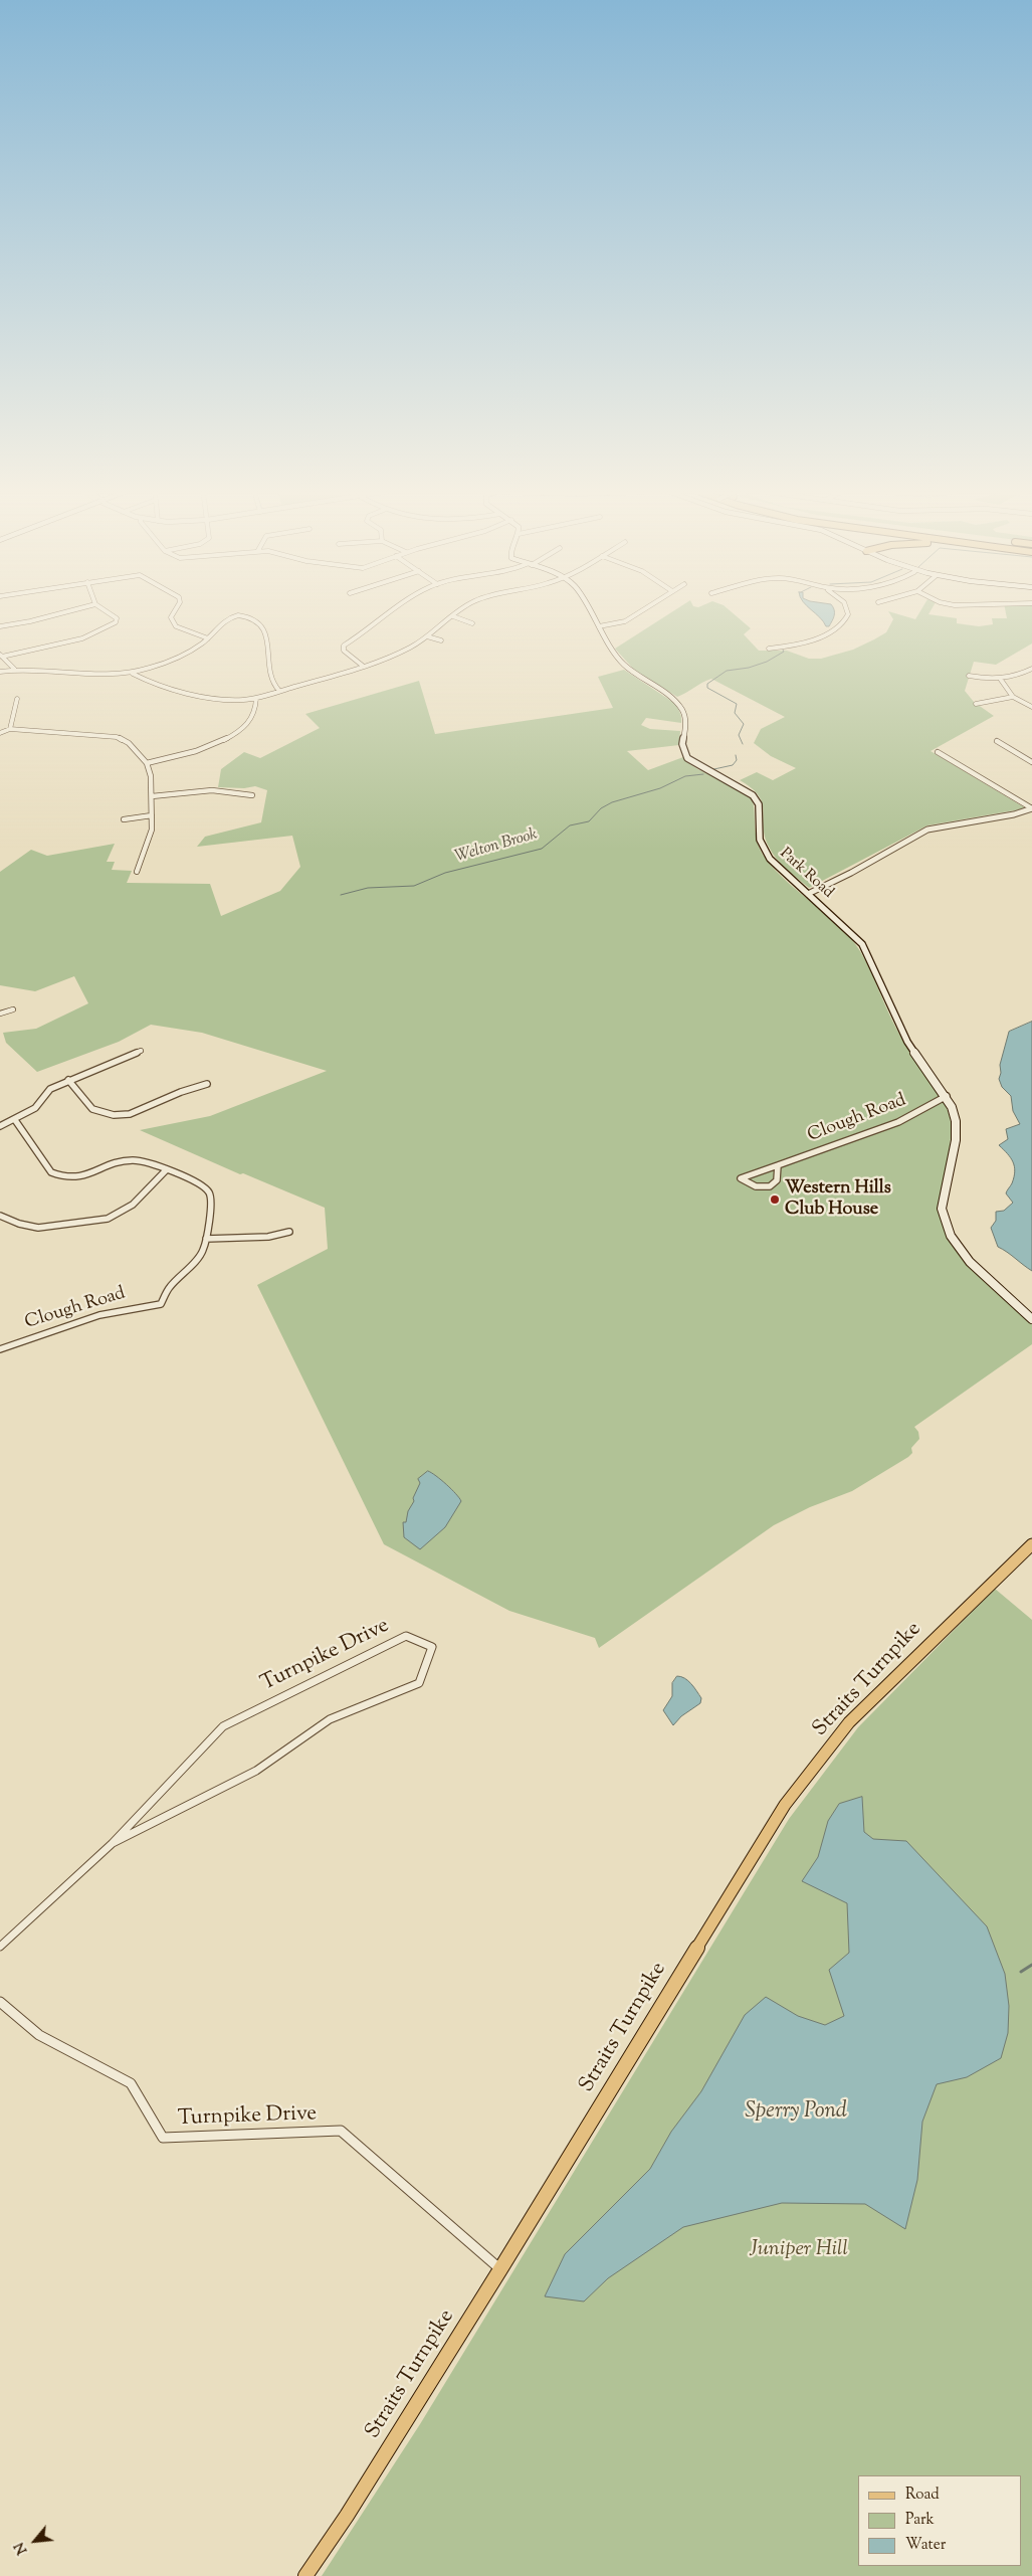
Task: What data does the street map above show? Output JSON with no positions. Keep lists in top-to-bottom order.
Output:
{
  "streets": {
    "main road": ["Park Road", "Straits Turnpike"],
    "street": ["Clough Road", "Turnpike Drive"]
  },
  "crossings": [
    ["Park Road", "Clough Road"],
    ["Turnpike Drive", "Straits Turnpike"]
  ],
  "water": ["Welton Brook", "Sperry Pond"],
  "parks": ["Juniper Hill"],
  "places": ["Western Hills Club House"],
  "legend": ["Road", "Park", "Water"],
  "north": "bottom left"
}
